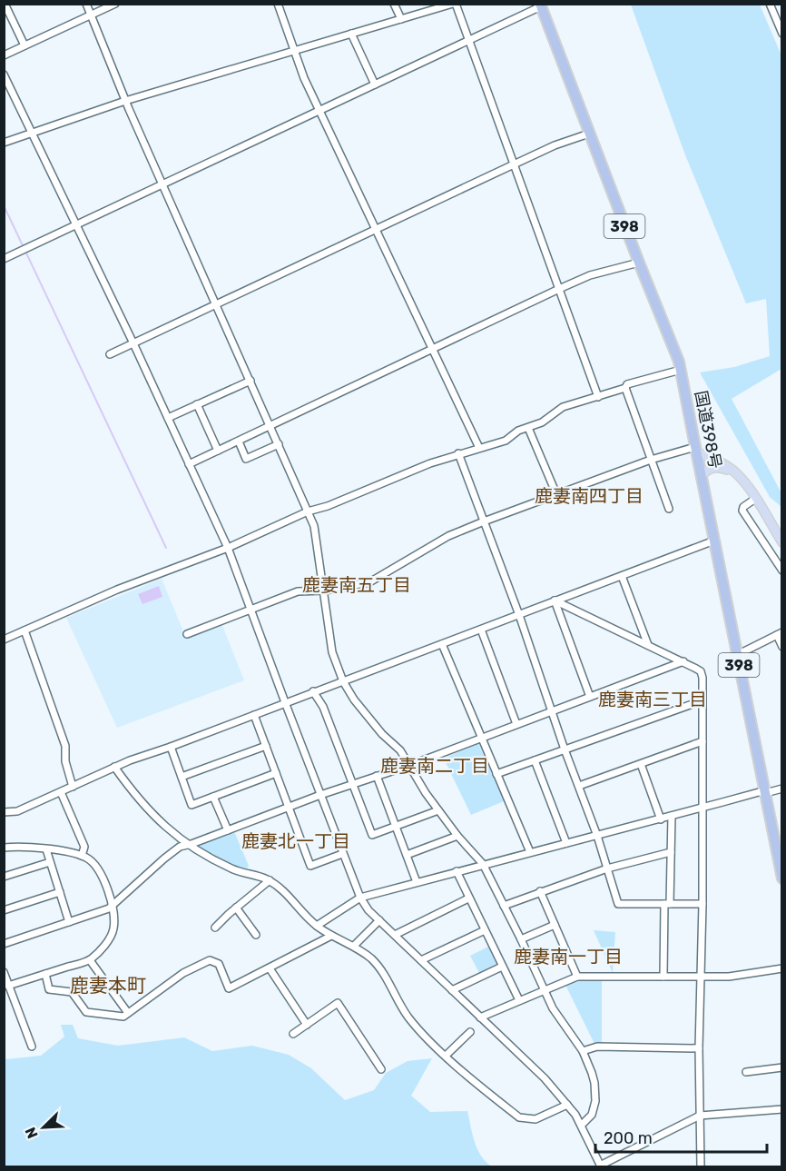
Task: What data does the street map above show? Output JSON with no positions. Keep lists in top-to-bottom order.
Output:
{
  "streets": {
    "highway": ["398", "国道398号"]
  },
  "districts": [
    "鹿妻南四丁目",
    "鹿妻南五丁目",
    "鹿妻南三丁目",
    "鹿妻南二丁目",
    "鹿妻北一丁目",
    "鹿妻南一丁目",
    "鹿妻本町"
  ],
  "scale_bar": "200 m",
  "north": "bottom left"
}
